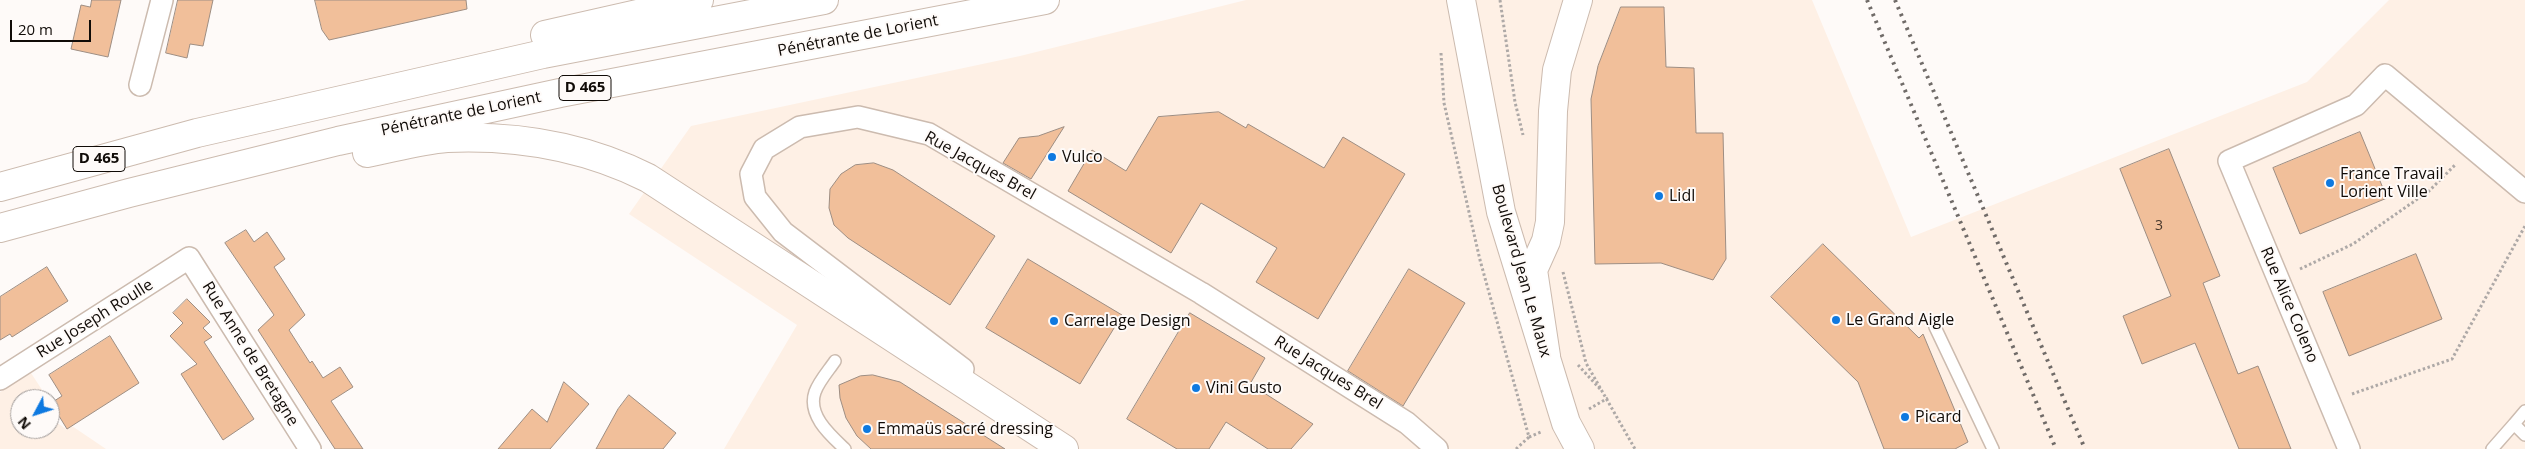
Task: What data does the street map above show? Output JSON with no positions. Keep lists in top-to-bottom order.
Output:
{
  "streets": {
    "main road": ["Pénétrante de Lorient", "D 465", "Boulevard Jean Le Maux"],
    "street": [
      "Rue Jacques Brel",
      "Rue Alice Coleno",
      "Rue Joseph Roulle",
      "Rue Anne de Bretagne"
    ]
  },
  "crossings": [
    ["Rue Joseph Roulle", "Rue Anne de Bretagne"]
  ],
  "places": [
    "Vulco",
    "France Travail Lorient Ville",
    "Lidl",
    "Le Grand Aigle",
    "Carrelage Design",
    "Vini Gusto",
    "Picard",
    "Emmaüs sacré dressing"
  ],
  "house_numbers": ["3"],
  "scale_bar": "20 m",
  "north": "bottom left"
}
